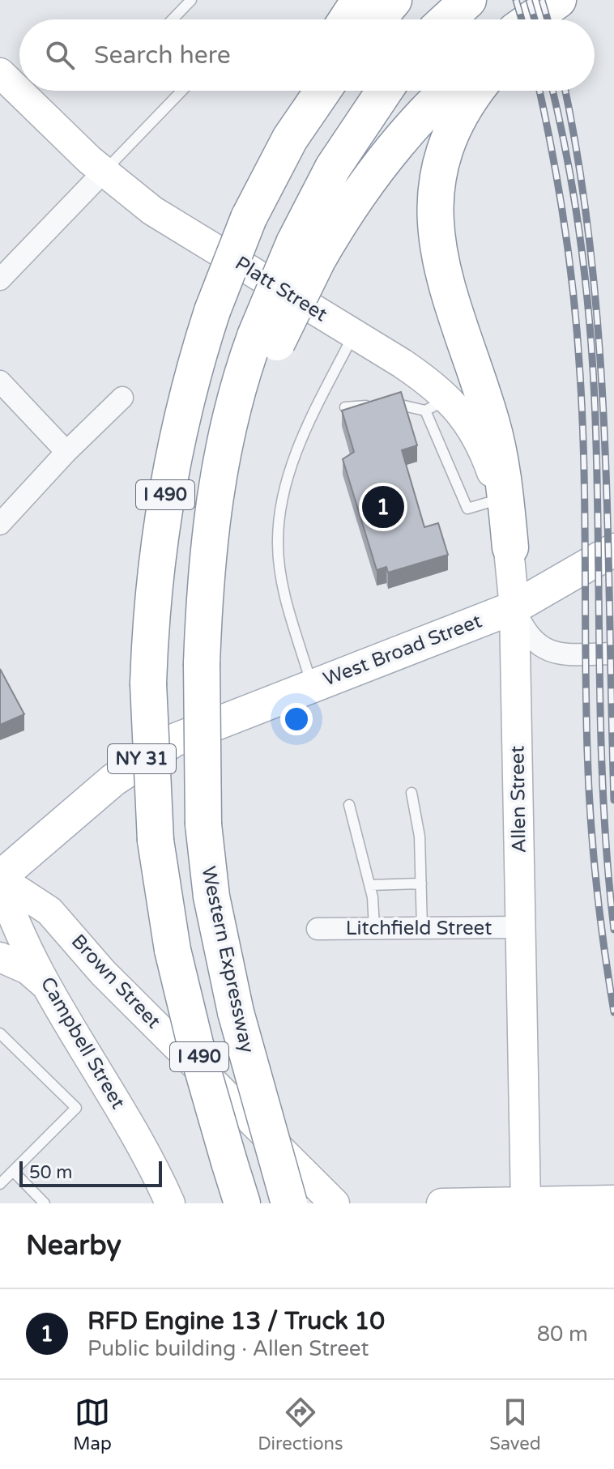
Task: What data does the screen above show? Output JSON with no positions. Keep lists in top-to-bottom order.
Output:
{
  "streets": {
    "highway": ["I 490", "Western Expressway"],
    "main road": [
      "Platt Street",
      "West Broad Street",
      "NY 31",
      "Allen Street",
      "Brown Street",
      "Campbell Street"
    ],
    "street": ["Litchfield Street"]
  },
  "crossings": [
    ["Platt Street", "Allen Street"],
    ["West Broad Street", "Allen Street"],
    ["West Broad Street", "Brown Street"],
    ["West Broad Street", "Campbell Street"],
    ["Allen Street", "Litchfield Street"],
    ["Brown Street", "Campbell Street"]
  ],
  "scale_bar": "50 m",
  "page": {
    "search": "Search here",
    "pins": "1",
    "scale": "50 m",
    "heading": "Nearby",
    "list": [
      {
        "mark": "1",
        "name": "RFD Engine 13 / Truck 10",
        "note": "Public building · Allen Street",
        "value": "80 m"
      }
    ],
    "nav": ["Map", "Directions", "Saved"]
  }
}
